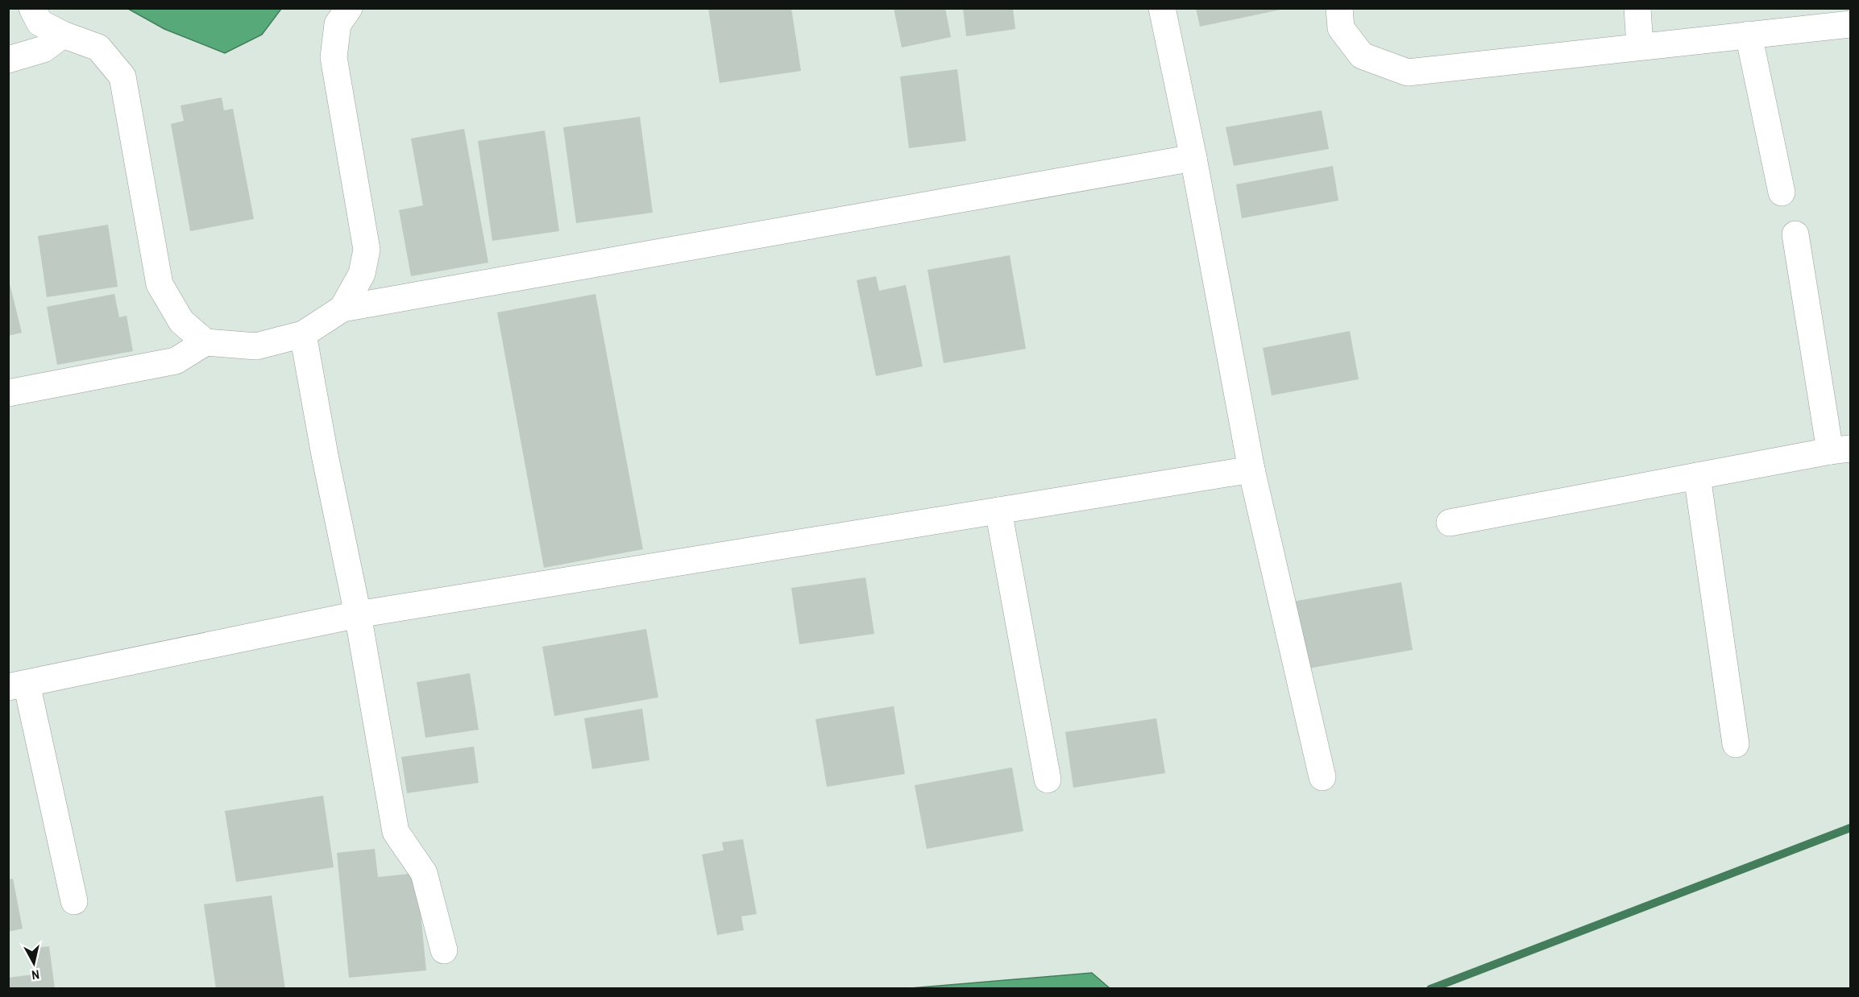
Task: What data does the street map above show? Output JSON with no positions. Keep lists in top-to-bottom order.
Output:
{
  "north": "bottom"
}
